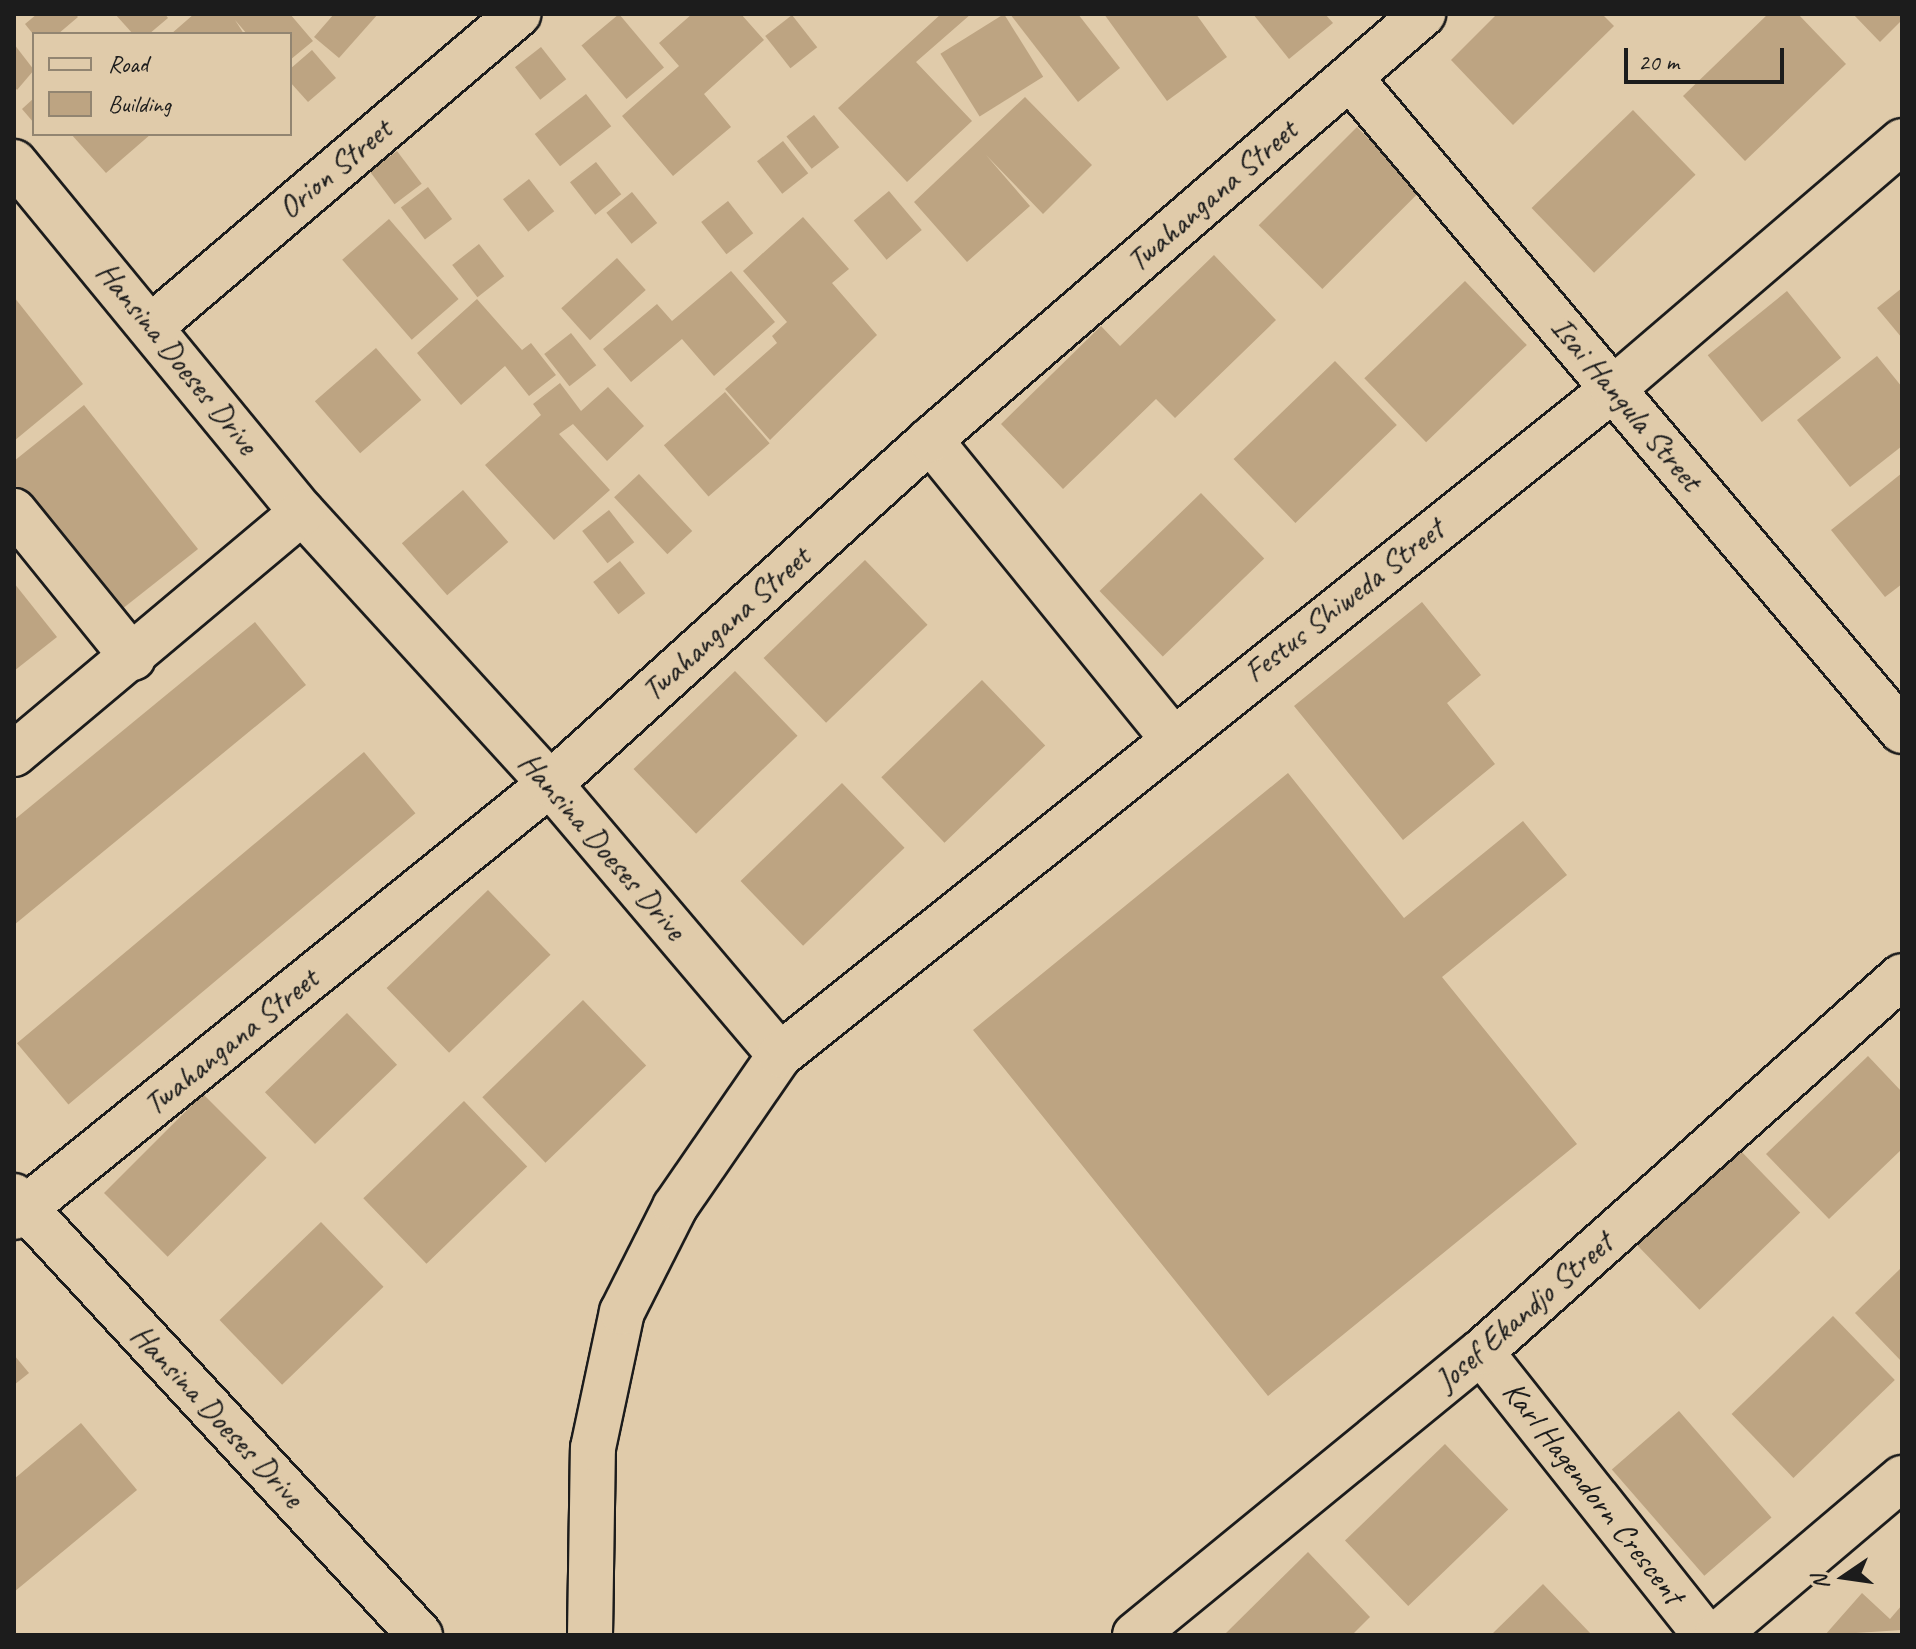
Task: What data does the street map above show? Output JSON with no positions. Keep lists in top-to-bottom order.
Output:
{
  "streets": {
    "street": [
      "Orion Street",
      "Twahangana Street",
      "Hansina Doeses Drive",
      "Isai Hangula Street",
      "Festus Shiweda Street",
      "Josef Ekandjo Street",
      "Karl Hagendorn Crescent"
    ]
  },
  "crossings": [
    ["Orion Street", "Hansina Doeses Drive"],
    ["Twahangana Street", "Hansina Doeses Drive"],
    ["Twahangana Street", "Isai Hangula Street"],
    ["Hansina Doeses Drive", "Festus Shiweda Street"],
    ["Isai Hangula Street", "Festus Shiweda Street"],
    ["Josef Ekandjo Street", "Karl Hagendorn Crescent"]
  ],
  "legend": ["Road", "Building"],
  "scale_bar": "20 m",
  "north": "left"
}
